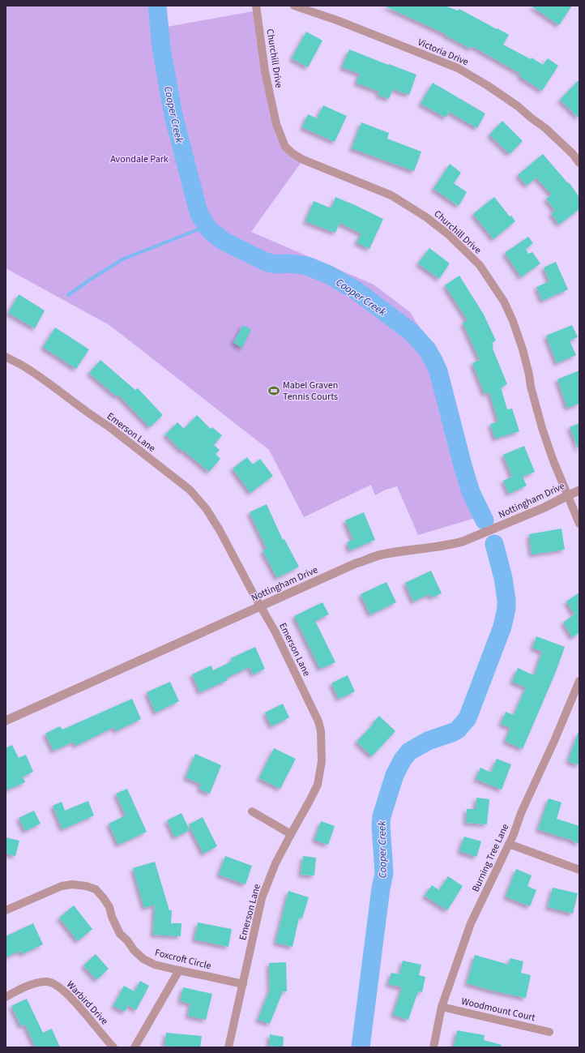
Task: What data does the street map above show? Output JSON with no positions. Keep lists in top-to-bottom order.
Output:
{
  "streets": {
    "street": [
      "Victoria Drive",
      "Churchill Drive",
      "Emerson Lane",
      "Nottingham Drive",
      "Burning Tree Lane",
      "Foxcroft Circle",
      "Warbird Drive",
      "Woodmount Court"
    ]
  },
  "crossings": [
    ["Churchill Drive", "Nottingham Drive"],
    ["Emerson Lane", "Nottingham Drive"],
    ["Emerson Lane", "Foxcroft Circle"],
    ["Burning Tree Lane", "Woodmount Court"]
  ],
  "water": ["Cooper Creek"],
  "parks": ["Avondale Park"],
  "places": {
    "sports": ["Mabel Graven Tennis Courts"]
  }
}
